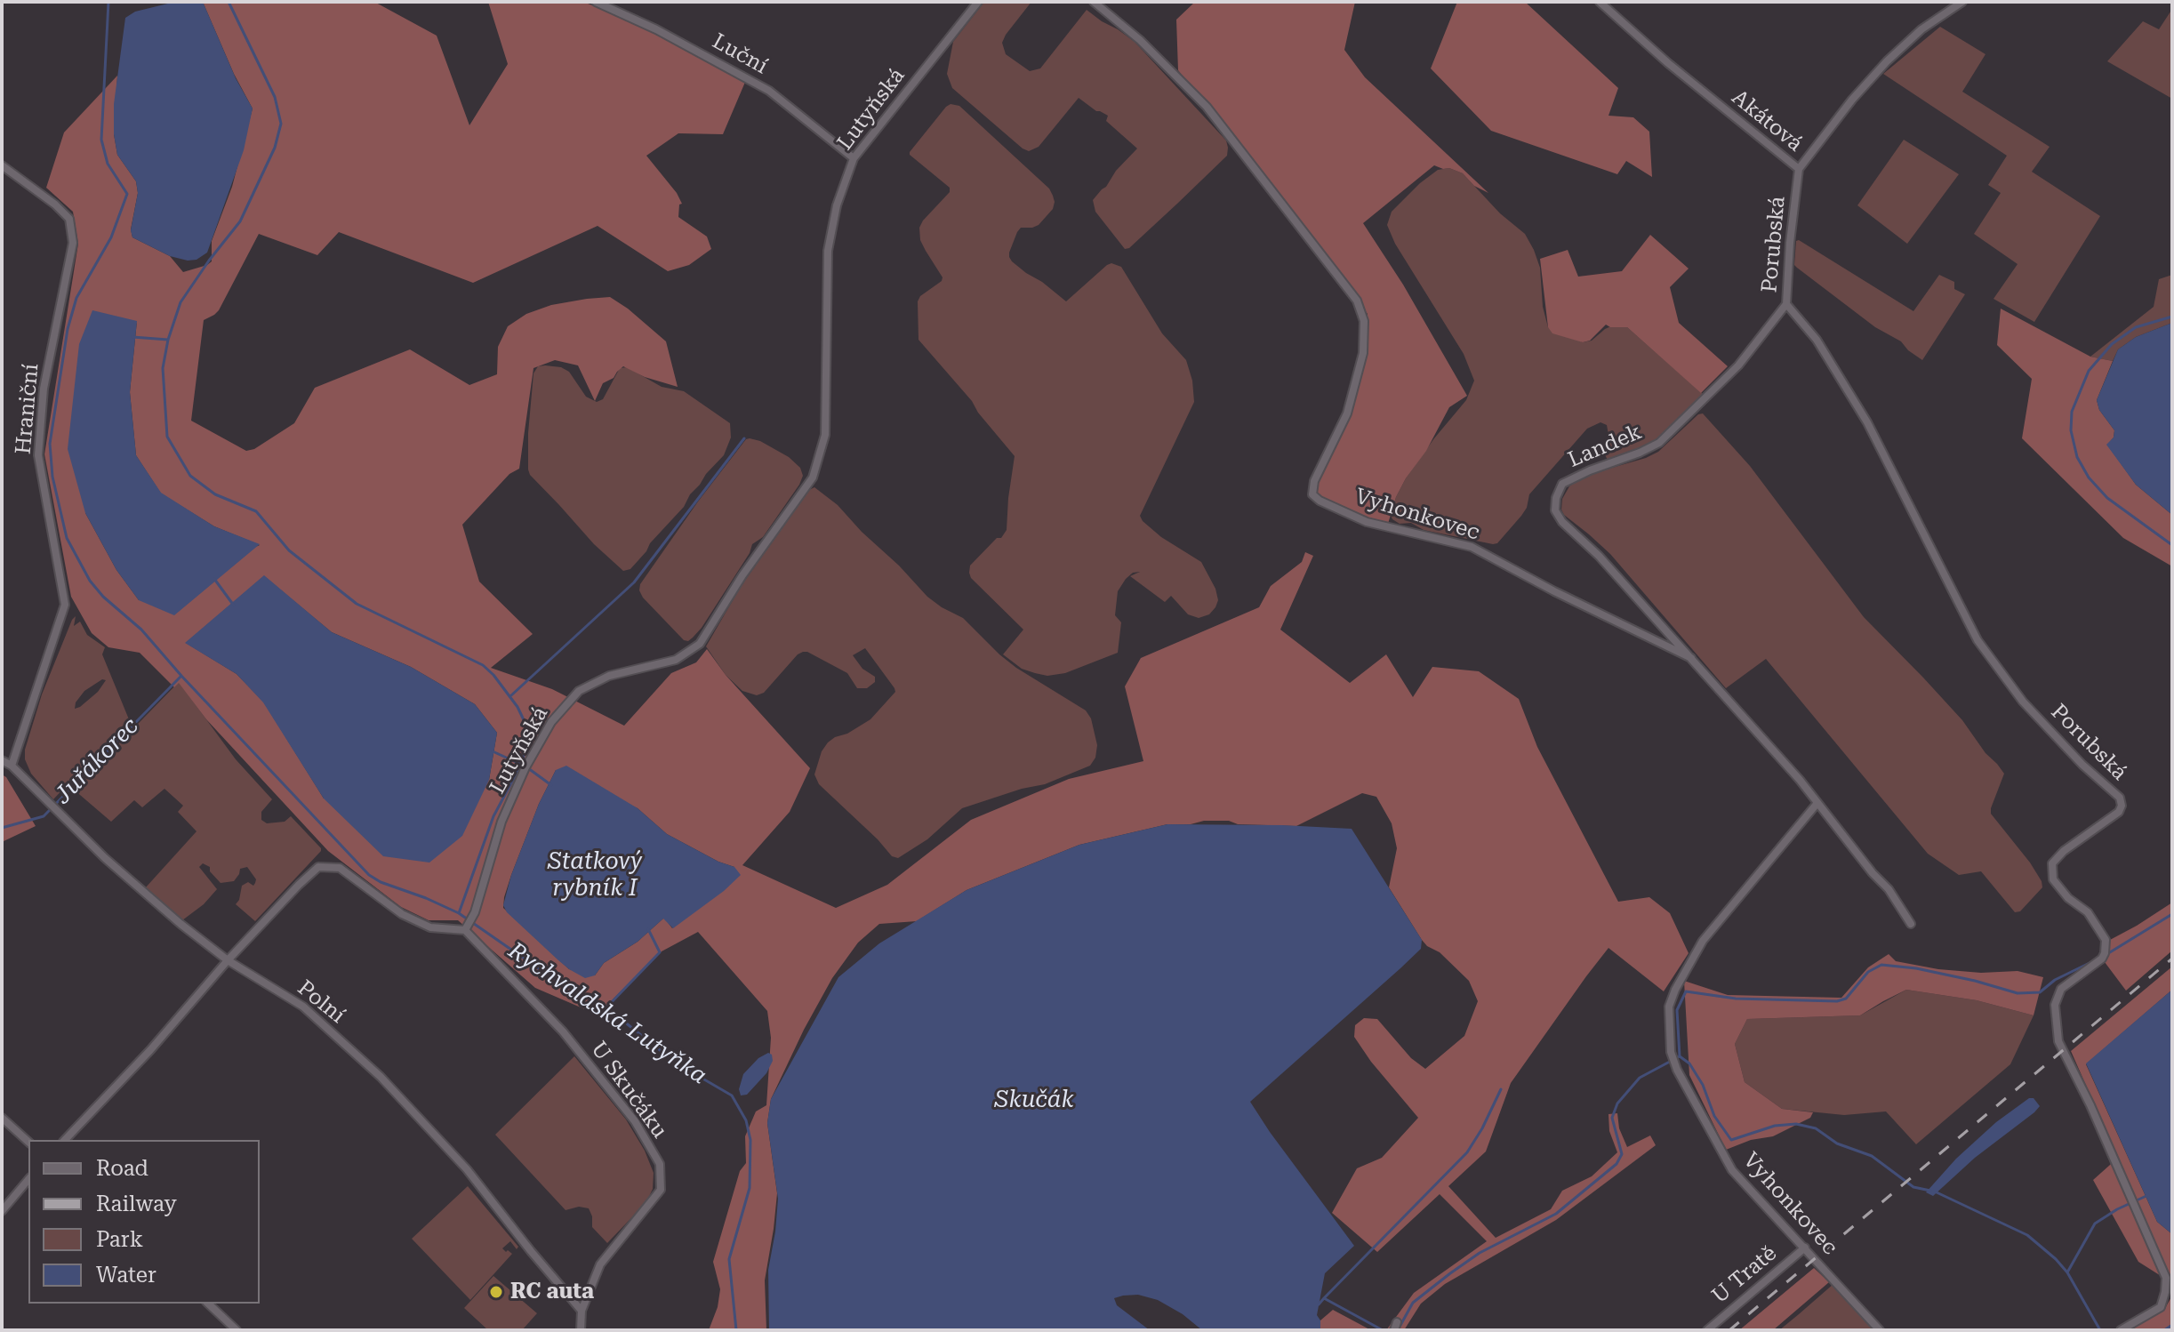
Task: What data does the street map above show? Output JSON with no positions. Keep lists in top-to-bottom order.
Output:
{
  "streets": {
    "street": [
      "Luční",
      "Lutyňská",
      "Akátová",
      "Porubská",
      "Hraniční",
      "Landek",
      "Vyhonkovec",
      "Polní",
      "U Skučáku",
      "U Tratě"
    ]
  },
  "crossings": [
    ["Luční", "Lutyňská"],
    ["Lutyňská", "U Skučáku"],
    ["Akátová", "Porubská"],
    ["Porubská", "Landek"],
    ["Hraniční", "Polní"],
    ["Landek", "Vyhonkovec"],
    ["Vyhonkovec", "U Tratě"],
    ["Polní", "U Skučáku"]
  ],
  "water": [
    "Juřákorec",
    "Statkový rybník I",
    "Rychvaldská Lutyňka",
    "Skučák"
  ],
  "places": ["RC auta"],
  "legend": [
    "Road",
    "Railway",
    "Park",
    "Water"
  ]
}
